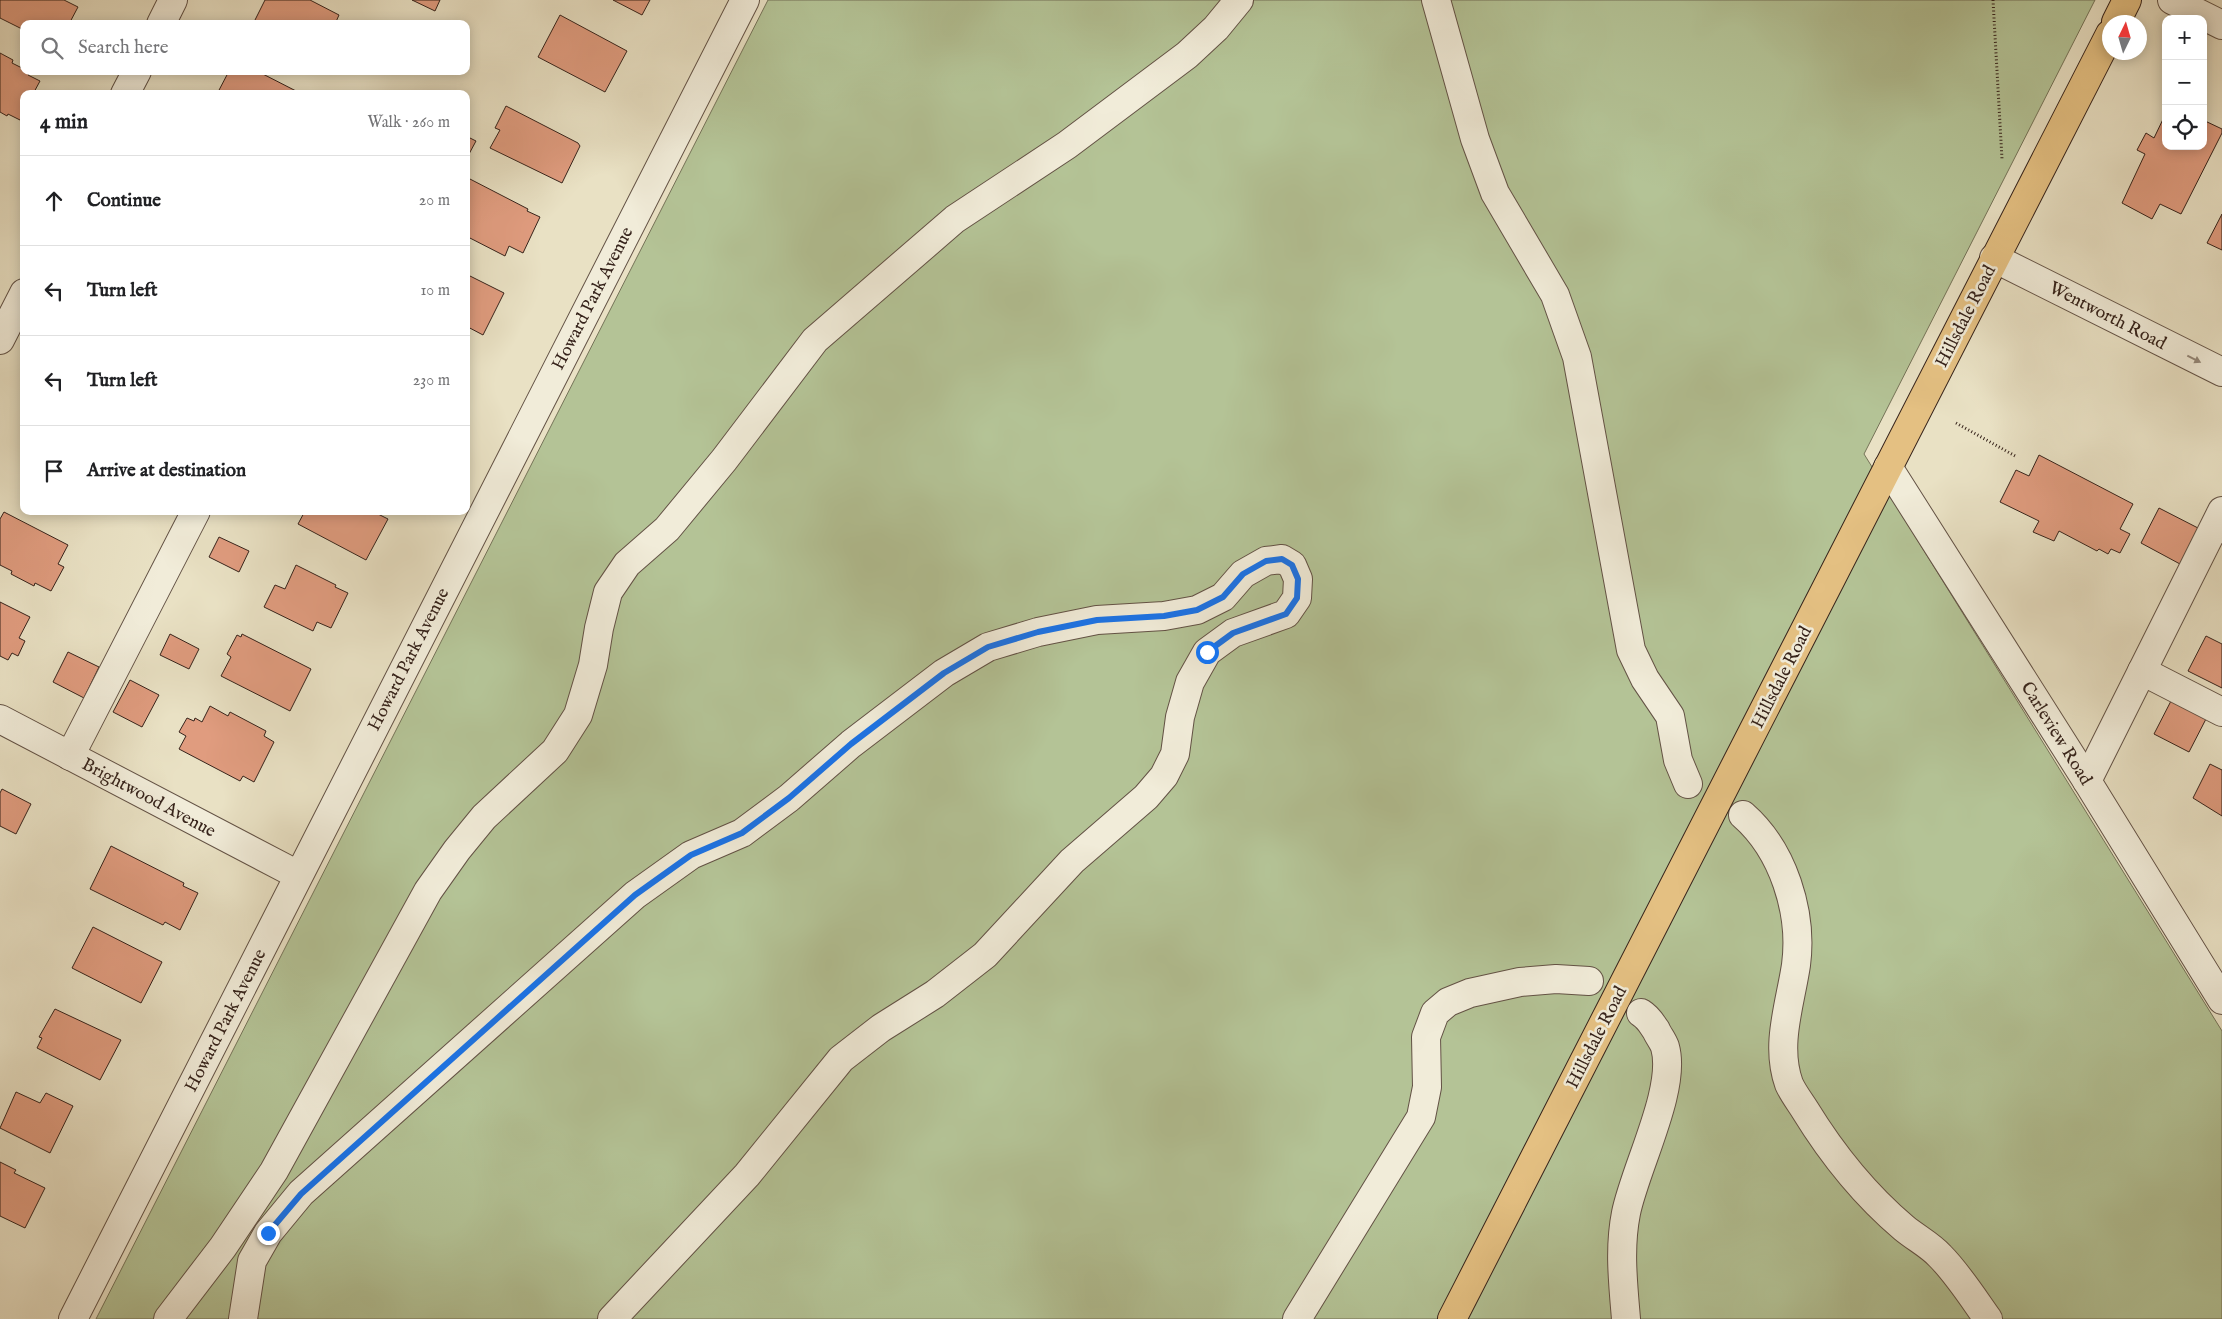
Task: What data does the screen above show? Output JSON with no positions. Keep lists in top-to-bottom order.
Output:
{
  "streets": {
    "main road": ["Hillsdale Road"],
    "street": [
      "Howard Park Avenue",
      "Wentworth Road",
      "Carleview Road",
      "Brightwood Avenue"
    ]
  },
  "crossings": [
    ["Howard Park Avenue", "Brightwood Avenue"],
    ["Wentworth Road", "Hillsdale Road"],
    ["Hillsdale Road", "Carleview Road"]
  ],
  "one_way": ["Wentworth Road"],
  "north": "top",
  "page": {
    "map_buttons": ["+", "−"],
    "search": "Search here",
    "heading": ["4 min", "Walk · 260 m"],
    "list": [
      ["Continue", "20 m"],
      ["Turn left", "10 m"],
      ["Turn left", "230 m"],
      "Arrive at destination"
    ]
  }
}
